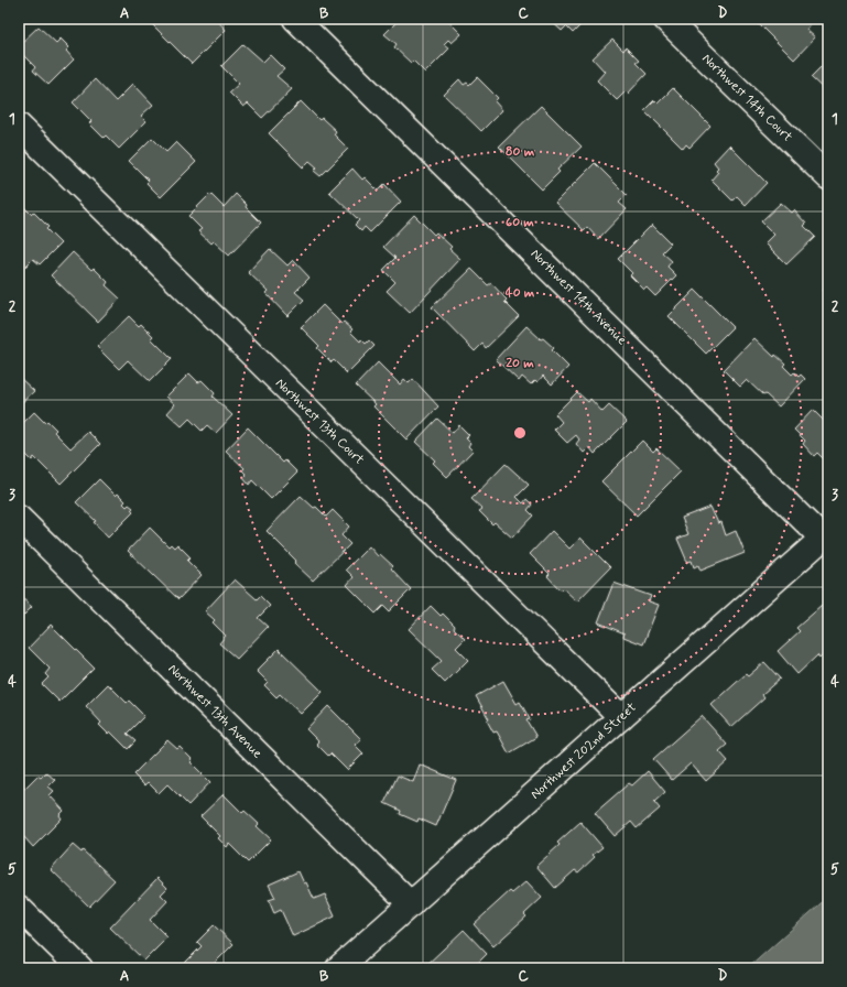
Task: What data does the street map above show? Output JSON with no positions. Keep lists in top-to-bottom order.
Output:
{
  "streets": {
    "street": [
      "Northwest 14th Court",
      "Northwest 14th Avenue",
      "Northwest 13th Court",
      "Northwest 13th Avenue",
      "Northwest 202nd Street"
    ]
  },
  "crossings": [
    ["Northwest 14th Avenue", "Northwest 202nd Street"],
    ["Northwest 13th Court", "Northwest 202nd Street"],
    ["Northwest 13th Avenue", "Northwest 202nd Street"]
  ],
  "grid": {
    "columns": [
      "A",
      "B",
      "C",
      "D"
    ],
    "rows": [
      "1",
      "2",
      "3",
      "4",
      "5"
    ]
  },
  "rings": [
    "80 m",
    "60 m",
    "40 m",
    "20 m"
  ]
}
